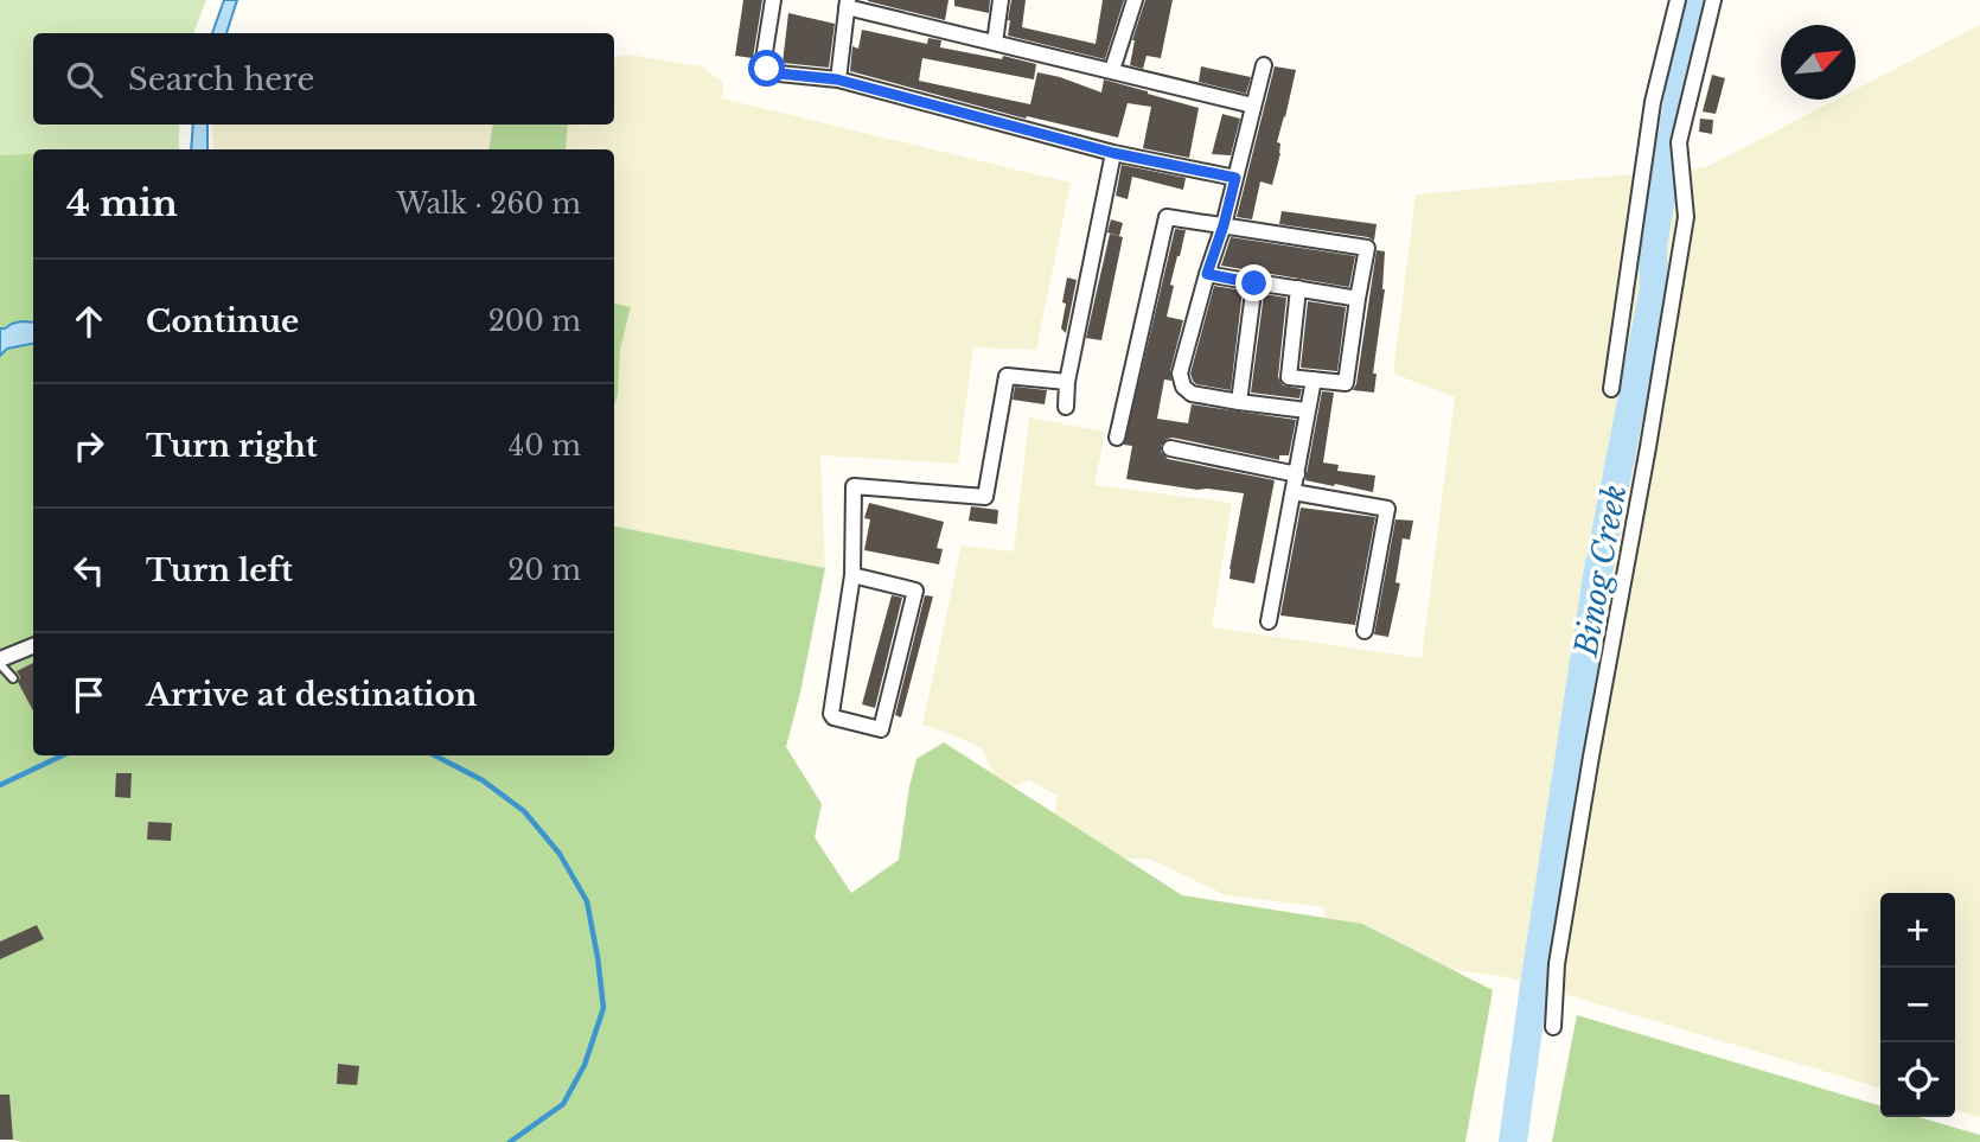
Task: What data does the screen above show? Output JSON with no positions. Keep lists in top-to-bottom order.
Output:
{
  "water": ["Binog Creek"],
  "north": "top right",
  "page": {
    "search": "Search here",
    "heading": ["4 min", "Walk · 260 m"],
    "list": [
      ["Continue", "200 m"],
      ["Turn right", "40 m"],
      ["Turn left", "20 m"],
      "Arrive at destination"
    ],
    "map_buttons": ["+", "−"]
  }
}
